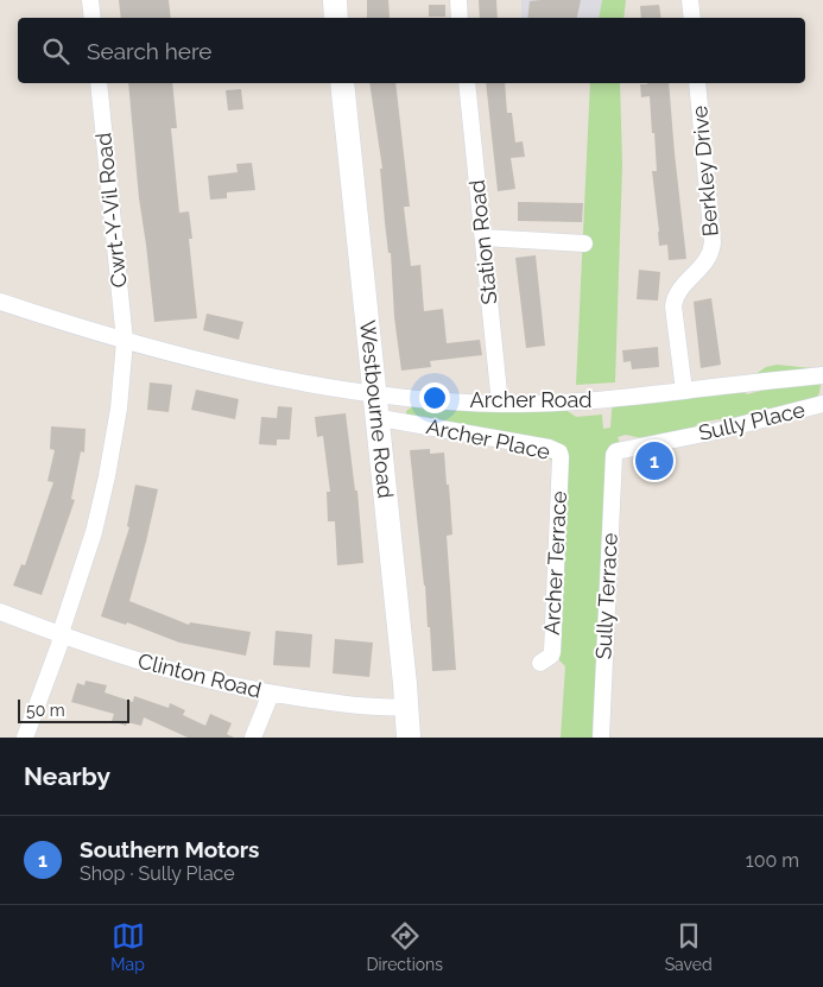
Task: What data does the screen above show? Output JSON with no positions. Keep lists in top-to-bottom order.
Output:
{
  "streets": {
    "street": [
      "Berkley Drive",
      "Cwrt-Y-Vil Road",
      "Station Road",
      "Archer Road",
      "Westbourne Road",
      "Sully Place",
      "Archer Place",
      "Archer Terrace",
      "Sully Terrace",
      "Clinton Road"
    ]
  },
  "crossings": [
    ["Berkley Drive", "Archer Road"],
    ["Cwrt-Y-Vil Road", "Archer Road"],
    ["Cwrt-Y-Vil Road", "Clinton Road"],
    ["Station Road", "Archer Road"],
    ["Archer Road", "Westbourne Road"],
    ["Westbourne Road", "Archer Place"],
    ["Westbourne Road", "Clinton Road"],
    ["Sully Place", "Sully Terrace"],
    ["Archer Place", "Archer Terrace"]
  ],
  "scale_bar": "50 m",
  "page": {
    "search": "Search here",
    "pins": "1",
    "scale": "50 m",
    "heading": "Nearby",
    "list": [
      {
        "mark": "1",
        "name": "Southern Motors",
        "note": "Shop · Sully Place",
        "value": "100 m"
      }
    ],
    "nav": ["Map", "Directions", "Saved"]
  }
}
